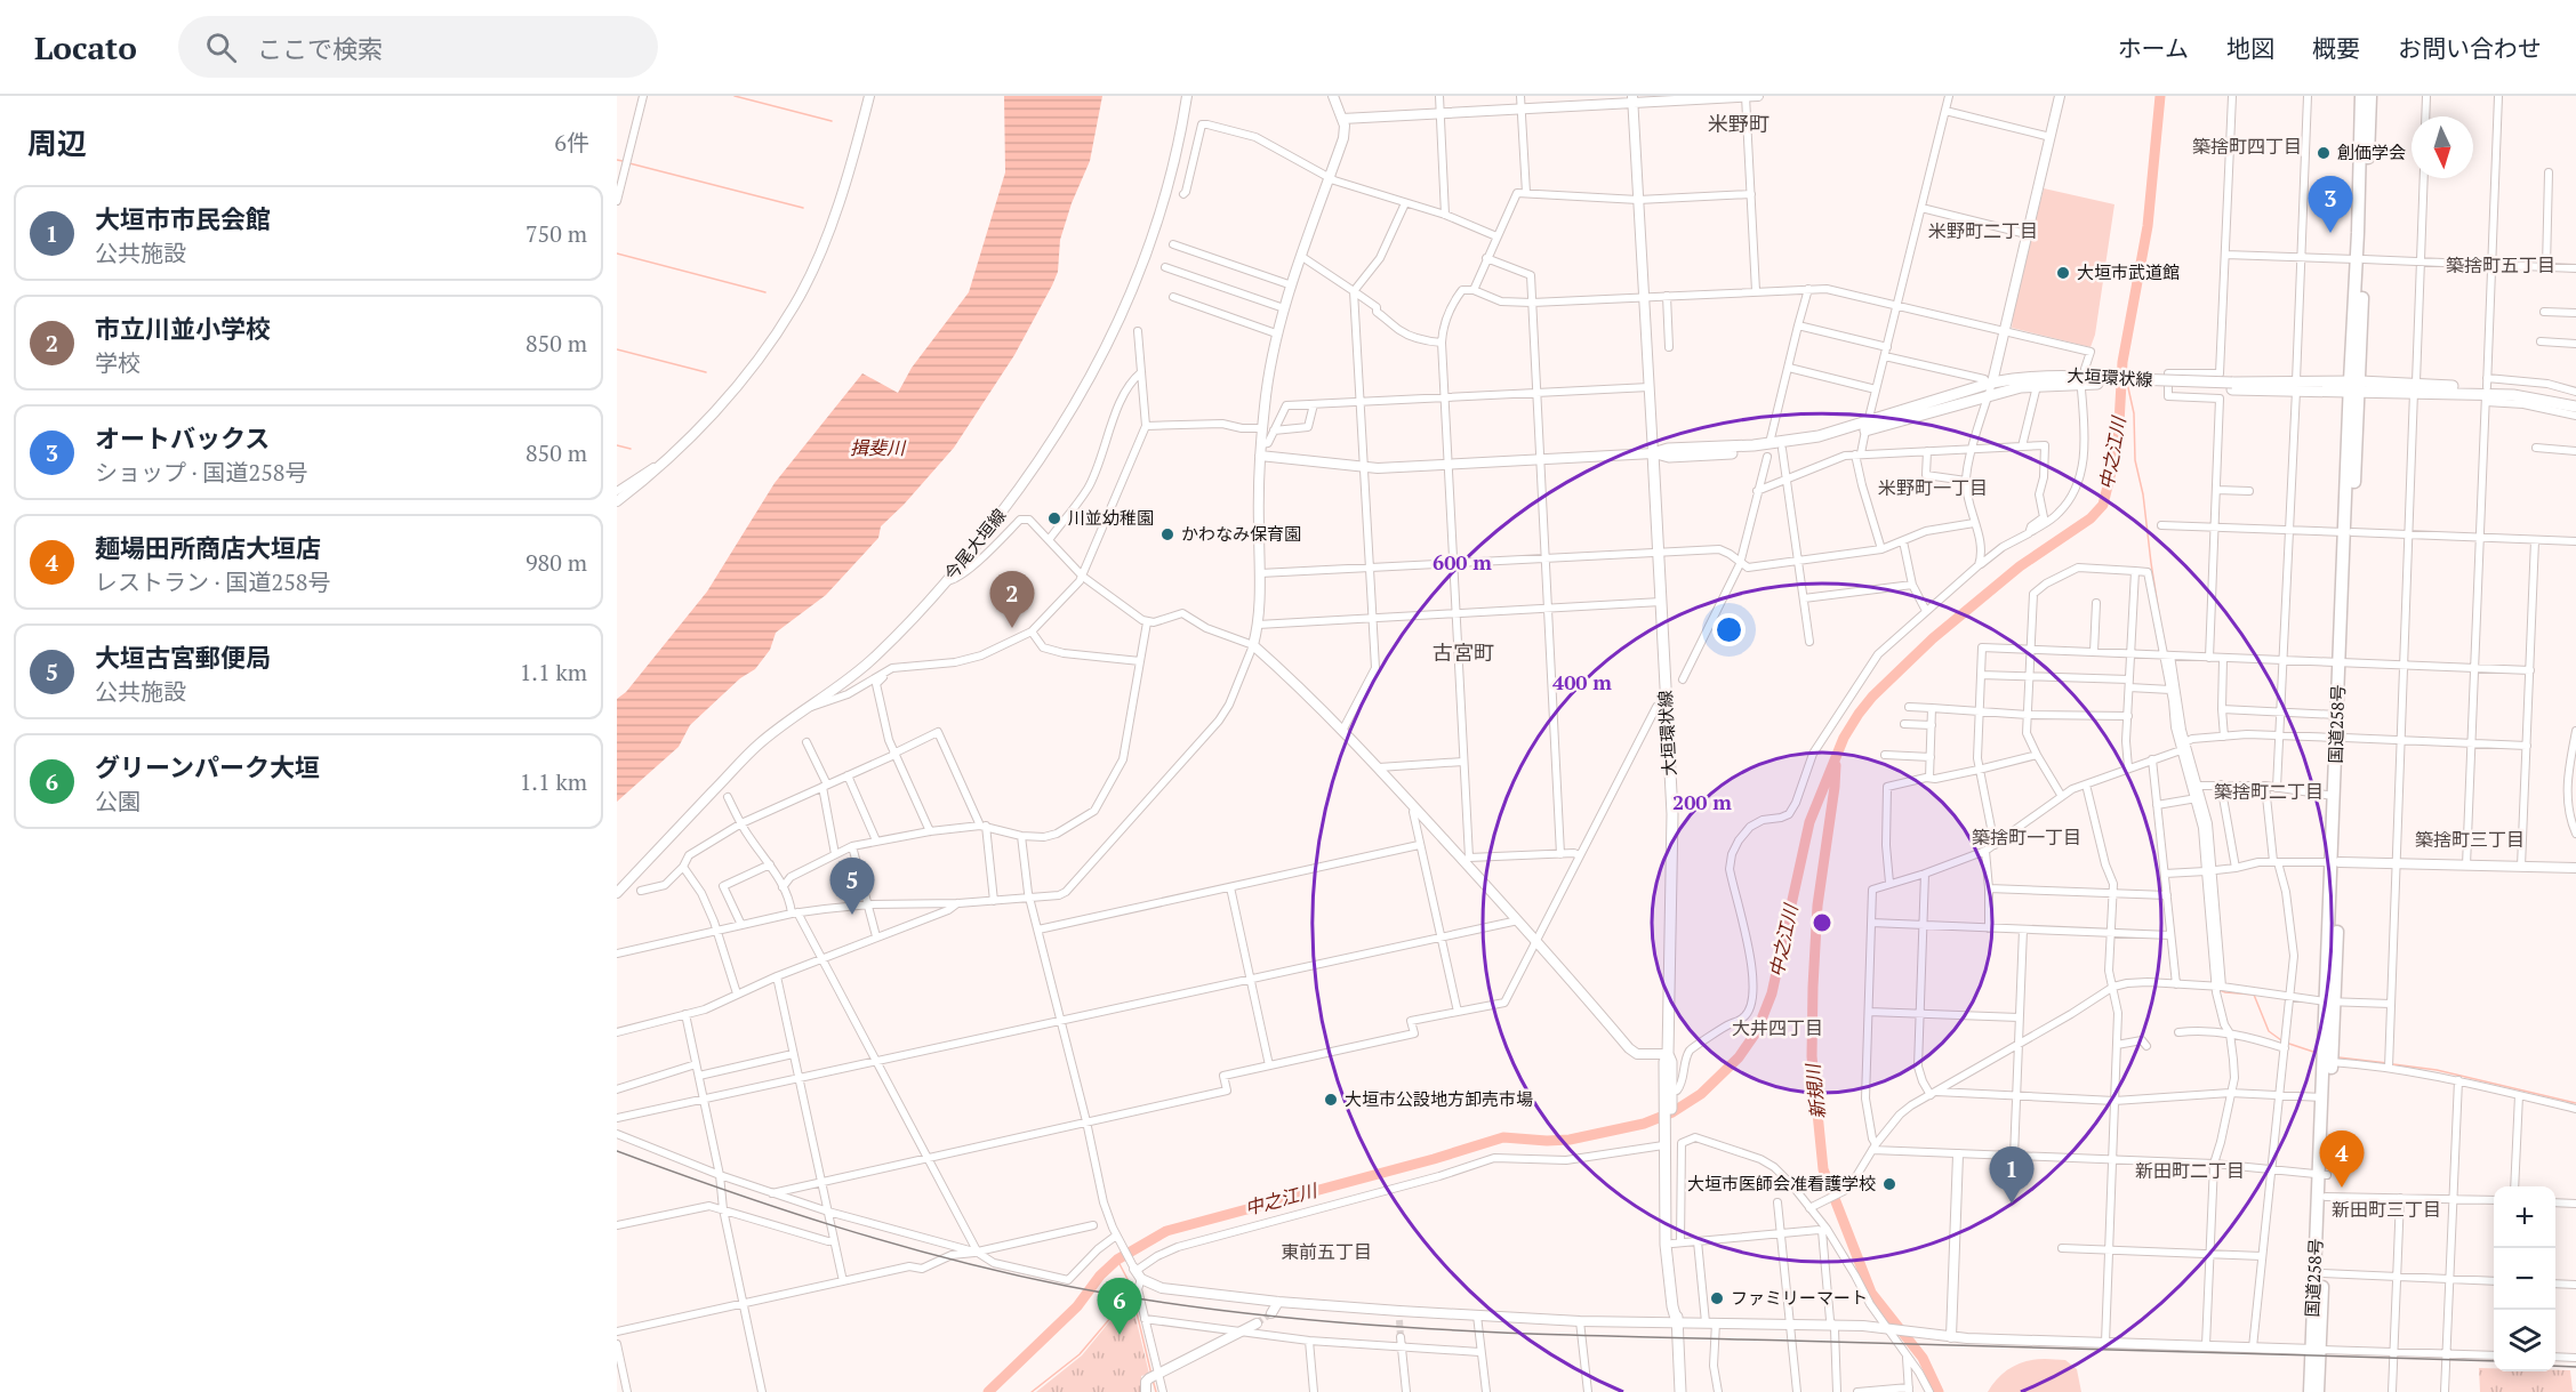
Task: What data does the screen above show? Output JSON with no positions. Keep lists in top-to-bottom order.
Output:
{
  "streets": {
    "highway": ["国道258号"],
    "main road": ["大垣環状線", "今尾大垣線"]
  },
  "crossings": [
    ["大垣環状線", "国道258号"]
  ],
  "districts": [
    "米野町",
    "築捨町四丁目",
    "米野町二丁目",
    "築捨町五丁目",
    "米野町一丁目",
    "古宮町",
    "築捨町二丁目",
    "築捨町一丁目",
    "築捨町三丁目",
    "大井四丁目",
    "新田町二丁目",
    "新田町三丁目",
    "東前五丁目"
  ],
  "water": ["揖斐川", "中之江川", "新規川"],
  "places": [
    "創価学会",
    "大垣市武道館",
    "川並幼稚園",
    "かわなみ保育園",
    "大垣市公設地方卸売市場",
    "大垣市医師会准看護学校",
    "ファミリーマート"
  ],
  "north": "bottom",
  "page": {
    "header": "Locato",
    "search": "ここで検索",
    "nav": [
      "ホーム",
      "地図",
      "概要",
      "お問い合わせ"
    ],
    "heading": ["周辺", "6件"],
    "pins": [
      "3",
      "2",
      "5",
      "4",
      "1",
      "6"
    ],
    "list": [
      {
        "mark": "1",
        "name": "大垣市市民会館",
        "note": "公共施設",
        "value": "750 m"
      },
      {
        "mark": "2",
        "name": "市立川並小学校",
        "note": "学校",
        "value": "850 m"
      },
      {
        "mark": "3",
        "name": "オートバックス",
        "note": "ショップ · 国道258号",
        "value": "850 m"
      },
      {
        "mark": "4",
        "name": "麺場田所商店大垣店",
        "note": "レストラン · 国道258号",
        "value": "980 m"
      },
      {
        "mark": "5",
        "name": "大垣古宮郵便局",
        "note": "公共施設",
        "value": "1.1 km"
      },
      {
        "mark": "6",
        "name": "グリーンパーク大垣",
        "note": "公園",
        "value": "1.1 km"
      }
    ],
    "map_buttons": ["+", "−"]
  },
  "rings": ["600 m", "400 m", "200 m"]
}
